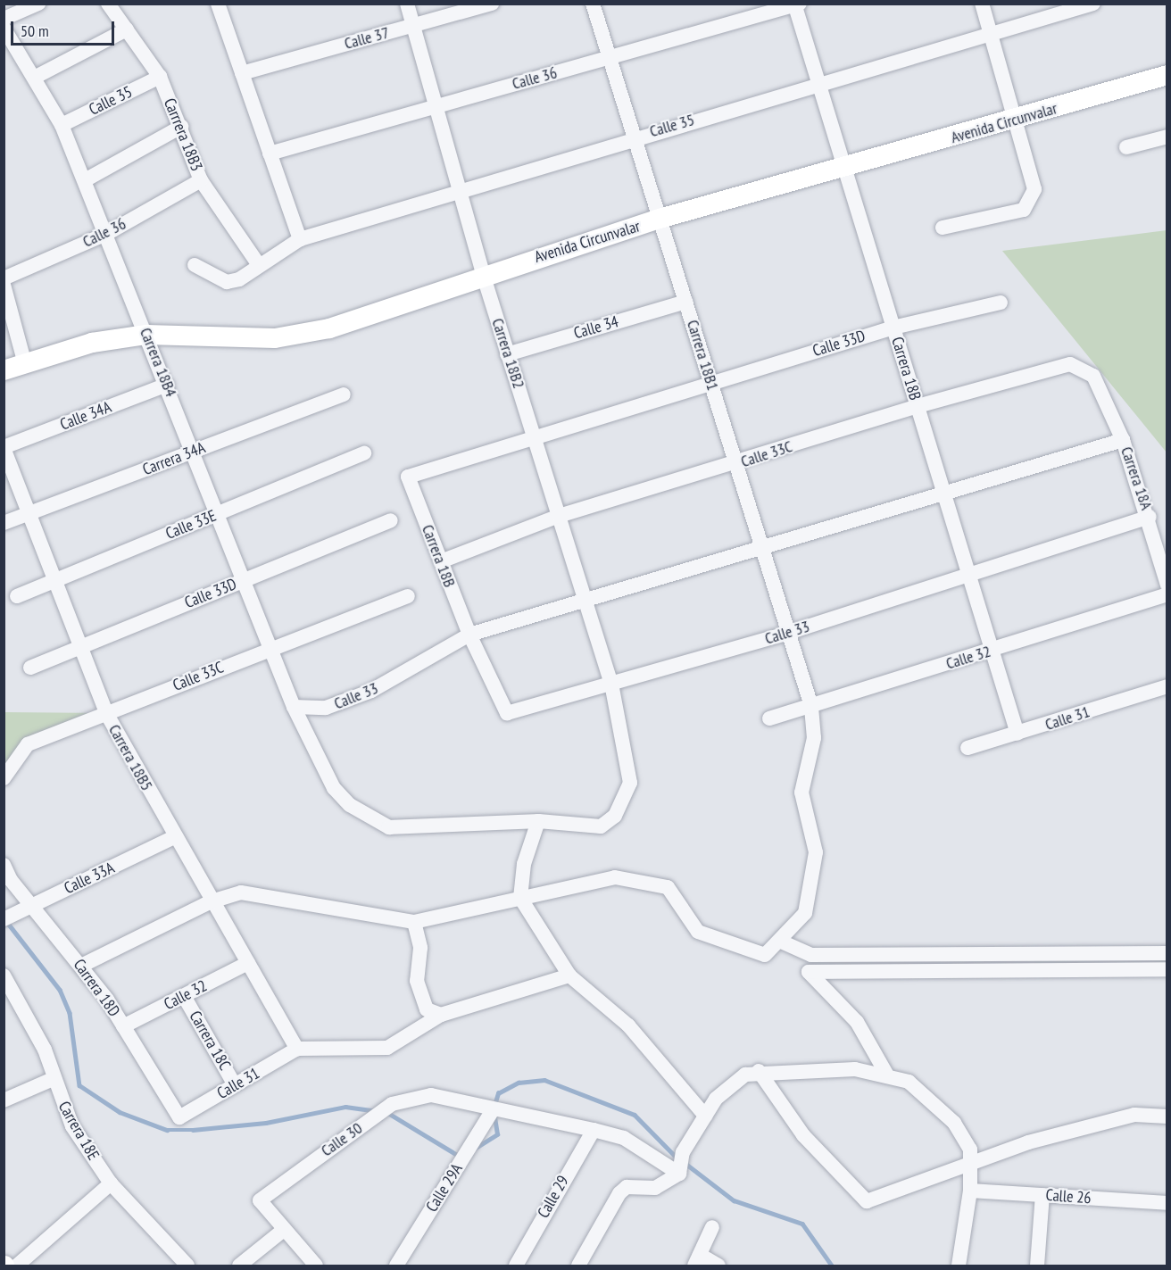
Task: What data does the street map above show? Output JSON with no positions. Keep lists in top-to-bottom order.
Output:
{
  "streets": {
    "main road": ["Avenida Circunvalar"],
    "street": [
      "Calle 37",
      "Calle 36",
      "Calle 35",
      "Carrrera 18B3",
      "Calle 34",
      "Calle 33D",
      "Carrera 18B2",
      "Carrera 18B1",
      "Carrera 18B4",
      "Carrera 18B",
      "Calle 34A",
      "Calle 33C",
      "Carrera 34A",
      "Carrera 18A",
      "Calle 33E",
      "Calle 33",
      "Calle 32",
      "Calle 31",
      "Carrera 18B5",
      "Calle 33A",
      "Carrera 18D",
      "Carrera 18C",
      "Carrera 18E",
      "Calle 30",
      "Calle 29A",
      "Calle 29",
      "Calle 26"
    ]
  },
  "crossings": [
    ["Calle 37", "Carrera 18B2"],
    ["Calle 36", "Carrrera 18B3"],
    ["Calle 36", "Carrera 18B2"],
    ["Calle 36", "Carrera 18B1"],
    ["Calle 36", "Carrera 18B4"],
    ["Calle 36", "Carrera 18B"],
    ["Calle 35", "Carrrera 18B3"],
    ["Calle 35", "Carrera 18B2"],
    ["Calle 35", "Carrera 18B1"],
    ["Calle 35", "Carrera 18B4"],
    ["Calle 35", "Carrera 18B"],
    ["Avenida Circunvalar", "Carrera 18B2"],
    ["Avenida Circunvalar", "Carrera 18B1"],
    ["Avenida Circunvalar", "Carrera 18B4"],
    ["Avenida Circunvalar", "Carrera 18B"],
    ["Calle 34", "Carrera 18B2"],
    ["Calle 34", "Carrera 18B1"],
    ["Calle 33D", "Carrera 18B1"],
    ["Calle 33D", "Carrera 18B4"],
    ["Calle 33D", "Carrera 18B"],
    ["Calle 33D", "Carrera 18B5"],
    ["Carrera 18B2", "Carrera 18B4"],
    ["Carrera 18B2", "Carrera 18B"],
    ["Carrera 18B2", "Calle 33C"],
    ["Carrera 18B2", "Calle 33"],
    ["Carrera 18B1", "Calle 33C"],
    ["Carrera 18B1", "Calle 33"],
    ["Carrera 18B1", "Calle 32"],
    ["Carrera 18B4", "Calle 34A"],
    ["Carrera 18B4", "Calle 33C"],
    ["Carrera 18B4", "Carrera 34A"],
    ["Carrera 18B4", "Calle 33E"],
    ["Carrera 18B4", "Calle 33"],
    ["Carrera 18B", "Calle 33C"],
    ["Carrera 18B", "Calle 33"],
    ["Carrera 18B", "Calle 32"],
    ["Carrera 18B", "Calle 31"],
    ["Calle 34A", "Carrera 18B5"],
    ["Calle 33C", "Carrera 18A"],
    ["Calle 33C", "Carrera 18B5"],
    ["Carrera 34A", "Carrera 18B5"],
    ["Carrera 18A", "Calle 33"],
    ["Calle 33E", "Carrera 18B5"],
    ["Calle 32", "Carrera 18B5"],
    ["Calle 32", "Carrera 18D"],
    ["Calle 32", "Carrera 18C"],
    ["Calle 31", "Carrera 18B5"],
    ["Calle 31", "Carrera 18D"],
    ["Calle 31", "Carrera 18C"],
    ["Carrera 18B5", "Calle 33A"],
    ["Calle 33A", "Carrera 18D"],
    ["Calle 30", "Calle 29A"]
  ],
  "scale_bar": "50 m"
}
